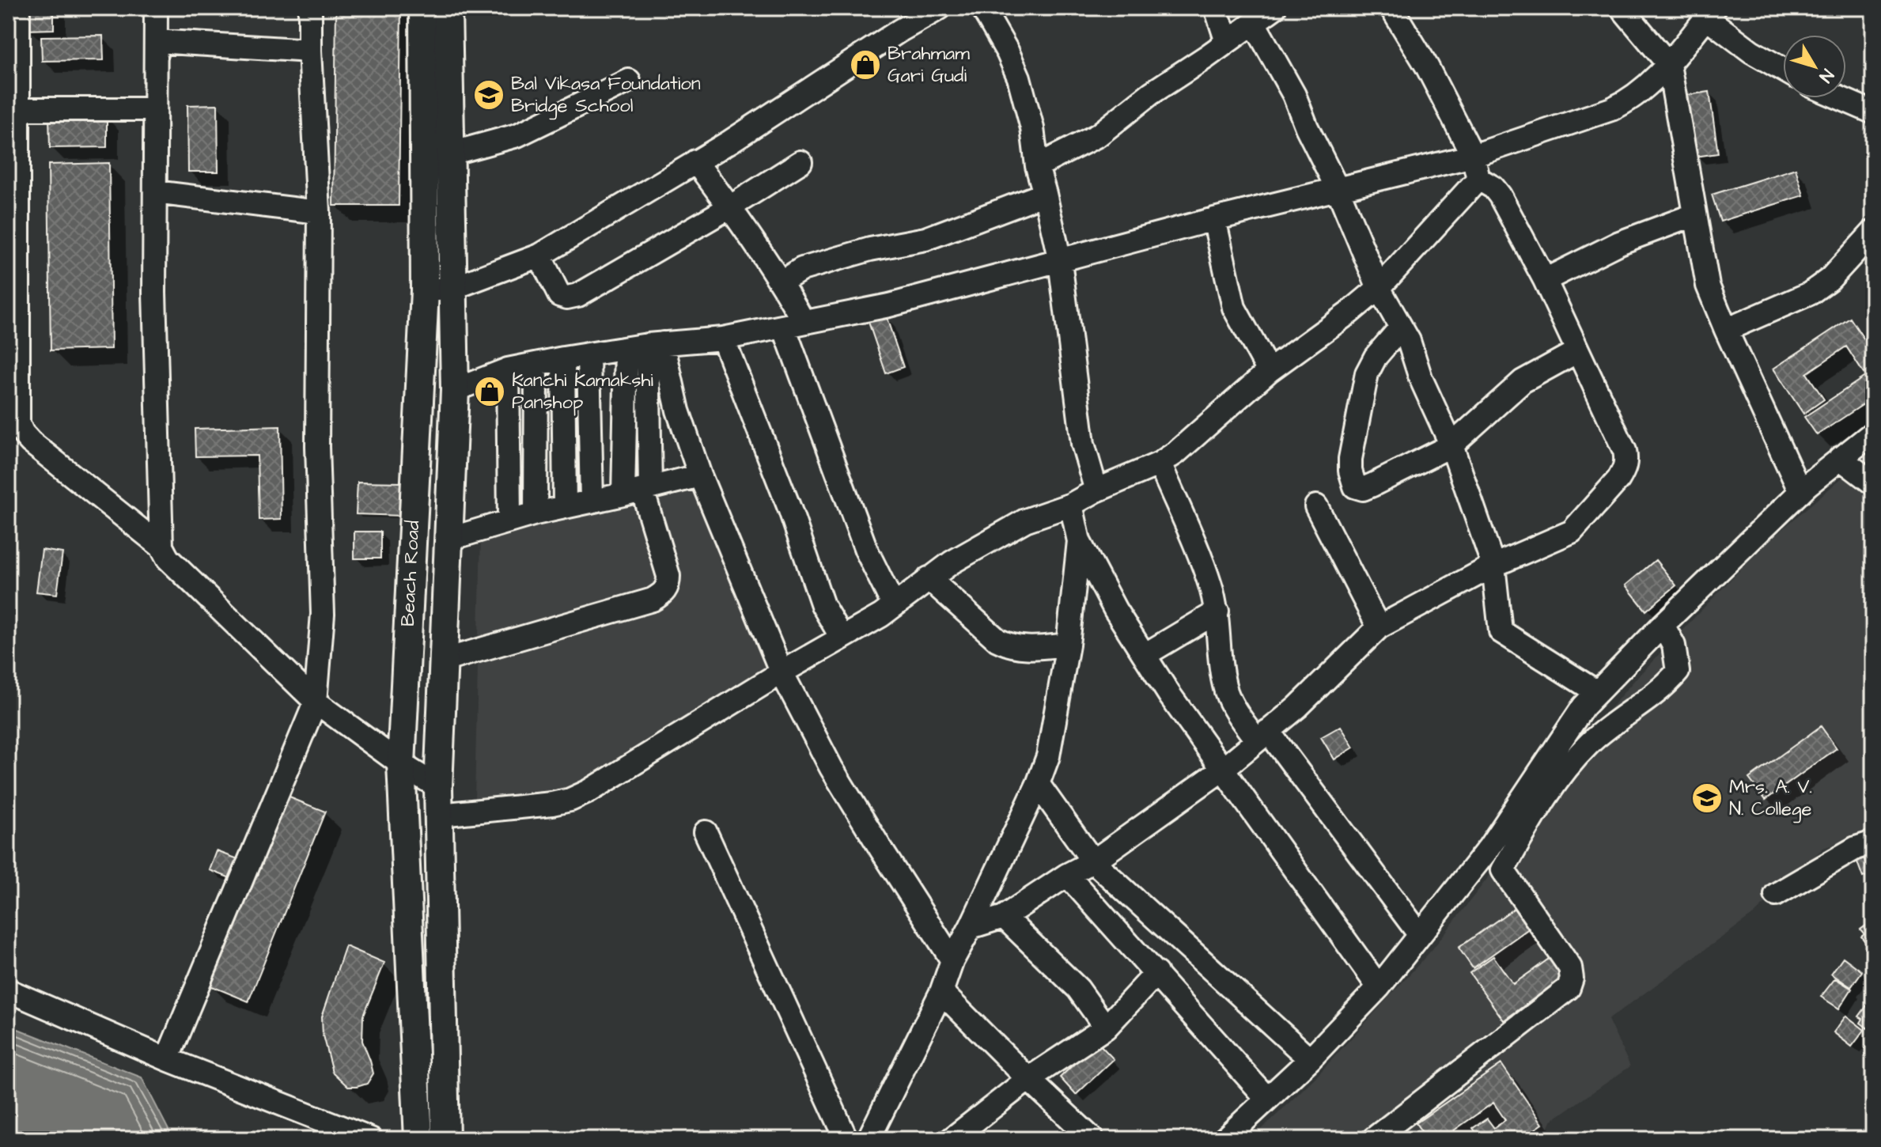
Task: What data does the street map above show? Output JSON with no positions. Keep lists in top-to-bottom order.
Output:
{
  "streets": {
    "main road": ["Beach Road"]
  },
  "places": {
    "shop": ["Brahmam Gari Gudi", "Kanchi Kamakshi Panshop"],
    "school or university": ["Bal Vikasa Foundation Bridge School", "Mrs. A. V. N. College"]
  },
  "north": "bottom right"
}
